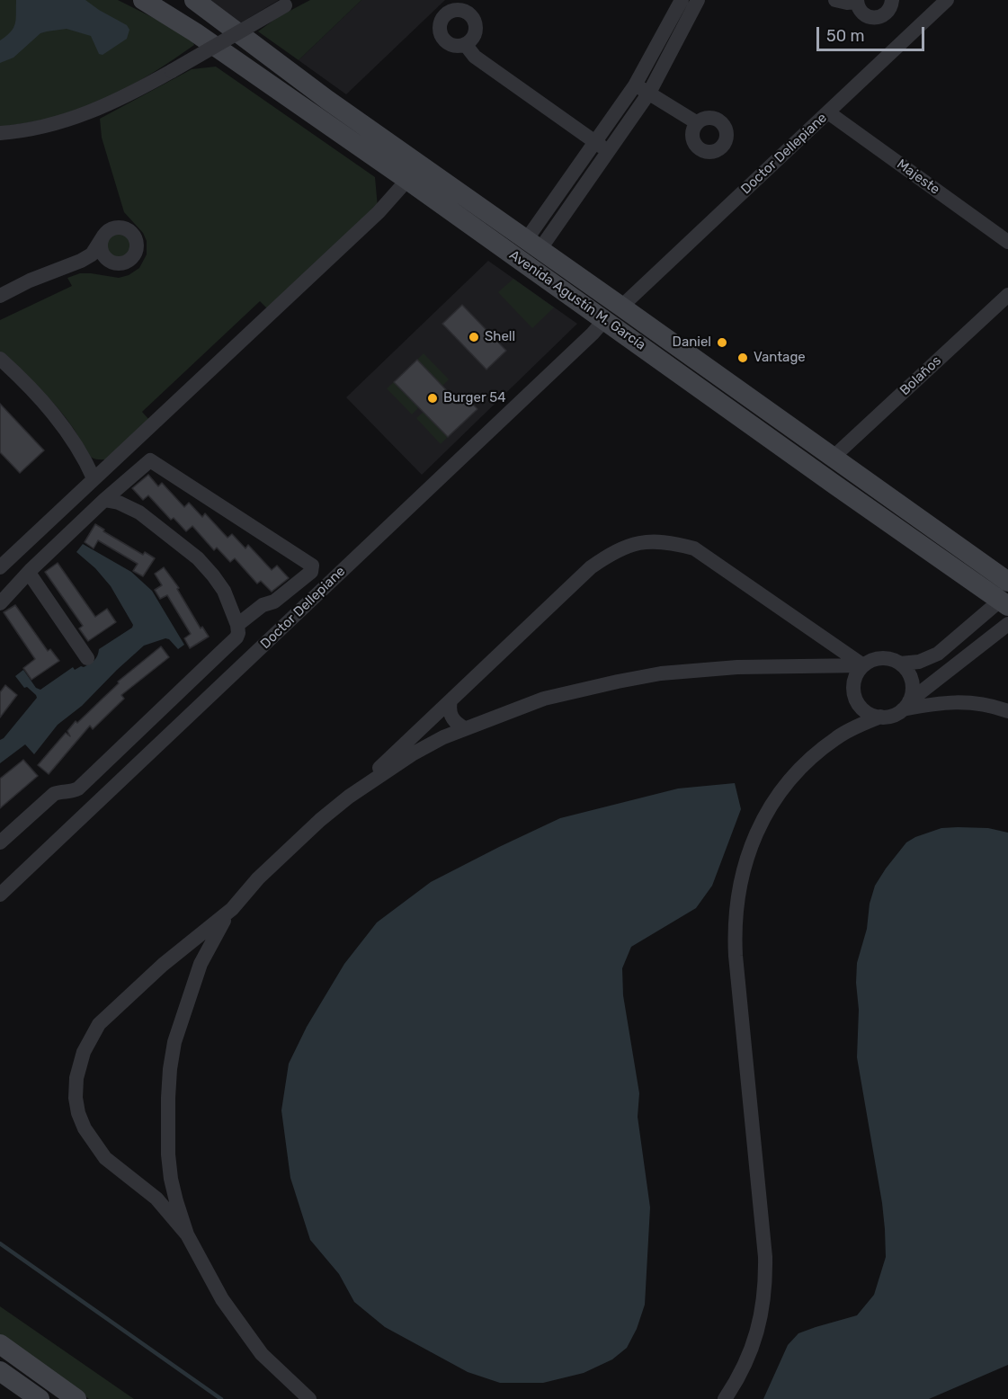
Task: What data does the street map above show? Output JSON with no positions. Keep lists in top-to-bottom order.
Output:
{
  "streets": {
    "main road": ["Avenida Agustín M. García"],
    "street": ["Doctor Dellepiane", "Majeste", "Bolaños"]
  },
  "crossings": [
    ["Doctor Dellepiane", "Majeste"],
    ["Doctor Dellepiane", "Avenida Agustín M. García"],
    ["Avenida Agustín M. García", "Bolaños"]
  ],
  "places": [
    "Shell",
    "Daniel",
    "Vantage",
    "Burger 54"
  ],
  "scale_bar": "50 m"
}
